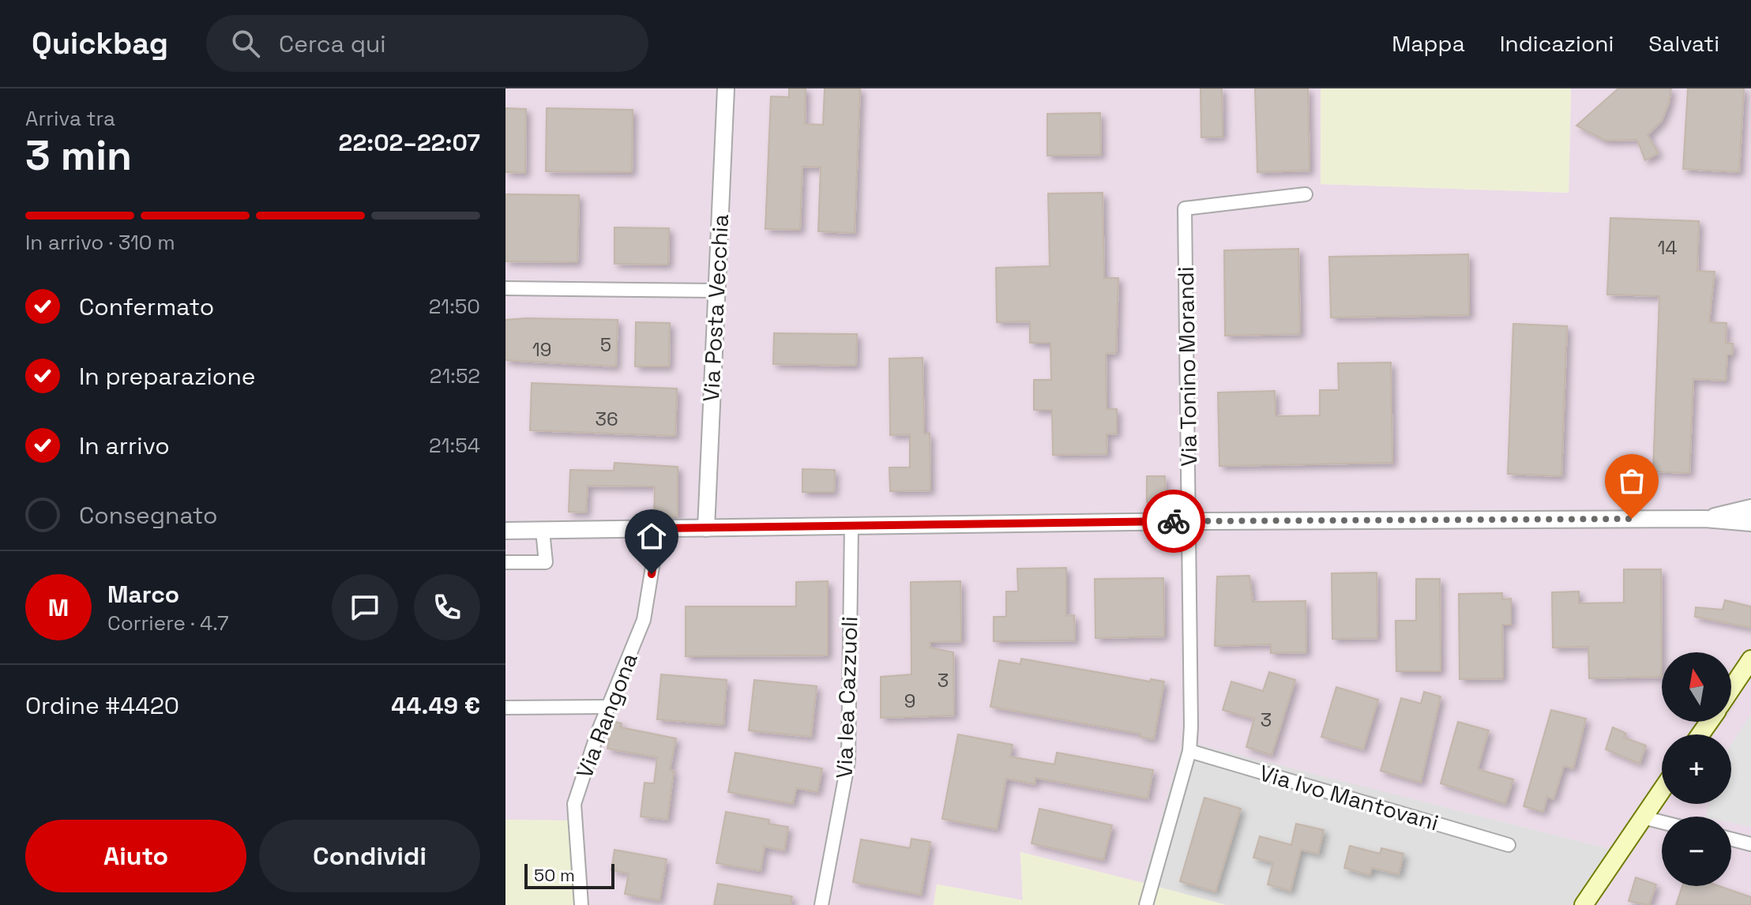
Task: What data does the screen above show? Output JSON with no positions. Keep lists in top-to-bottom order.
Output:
{
  "streets": {
    "street": [
      "Via Posta Vecchia",
      "Via Tonino Morandi",
      "Via lea Cazzuoli",
      "Via Rangona",
      "Via Ivo Mantovani"
    ]
  },
  "crossings": [
    ["Via Tonino Morandi", "Via Ivo Mantovani"]
  ],
  "house_numbers": [
    "14",
    "5",
    "19",
    "36",
    "3",
    "9",
    "3"
  ],
  "scale_bar": "50 m",
  "north": "top",
  "page": {
    "header": "Quickbag",
    "search": "Cerca qui",
    "nav": ["Mappa", "Indicazioni", "Salvati"],
    "heading": ["3 min", "Arriva tra", "22:02–22:07"],
    "panel": [
      "Marco",
      "Corriere · 4.7",
      "Ordine #4420",
      "44.49 €"
    ],
    "bar": "In arrivo · 310 m",
    "list": [
      ["Confermato", "21:50"],
      ["In preparazione", "21:52"],
      ["In arrivo", "21:54"],
      "Consegnato"
    ],
    "round": "M",
    "map_buttons": ["+", "−"],
    "buttons": ["Aiuto", "Condividi"],
    "scale": "50 m"
  }
}
